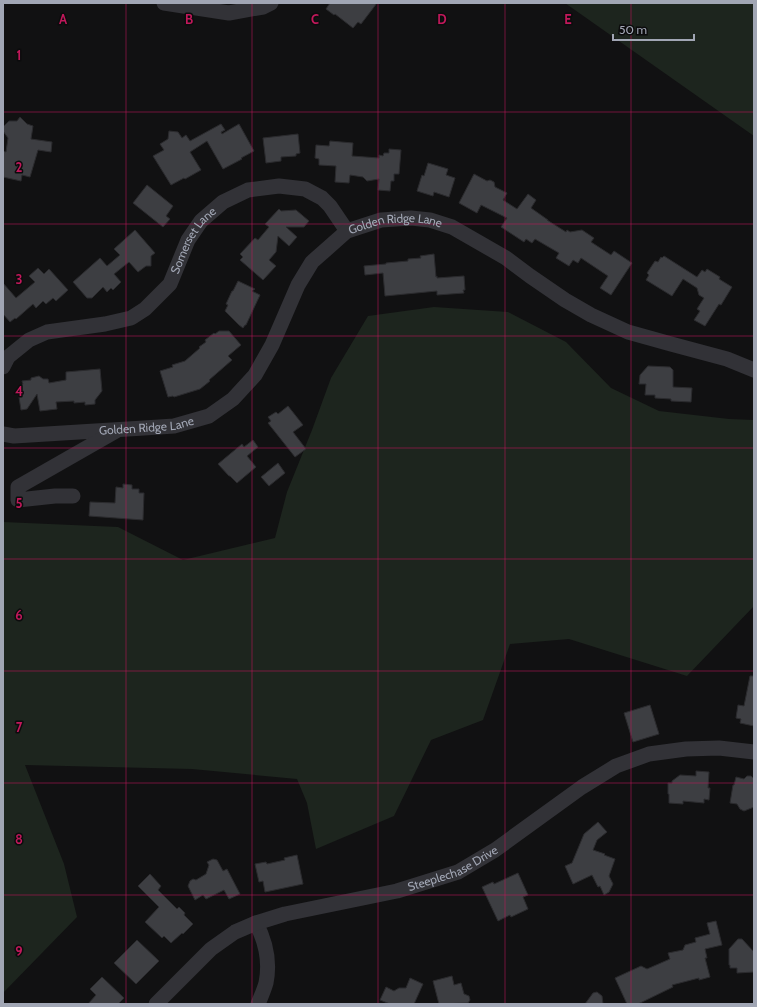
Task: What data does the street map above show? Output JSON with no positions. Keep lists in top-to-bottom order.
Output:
{
  "streets": {
    "street": ["Golden Ridge Lane", "Somerset Lane", "Steeplechase Drive"]
  },
  "crossings": [
    ["Golden Ridge Lane", "Somerset Lane"]
  ],
  "scale_bar": "50 m",
  "grid": {
    "columns": [
      "A",
      "B",
      "C",
      "D",
      "E"
    ],
    "rows": [
      "1",
      "2",
      "3",
      "4",
      "5",
      "6",
      "7",
      "8",
      "9"
    ]
  }
}
